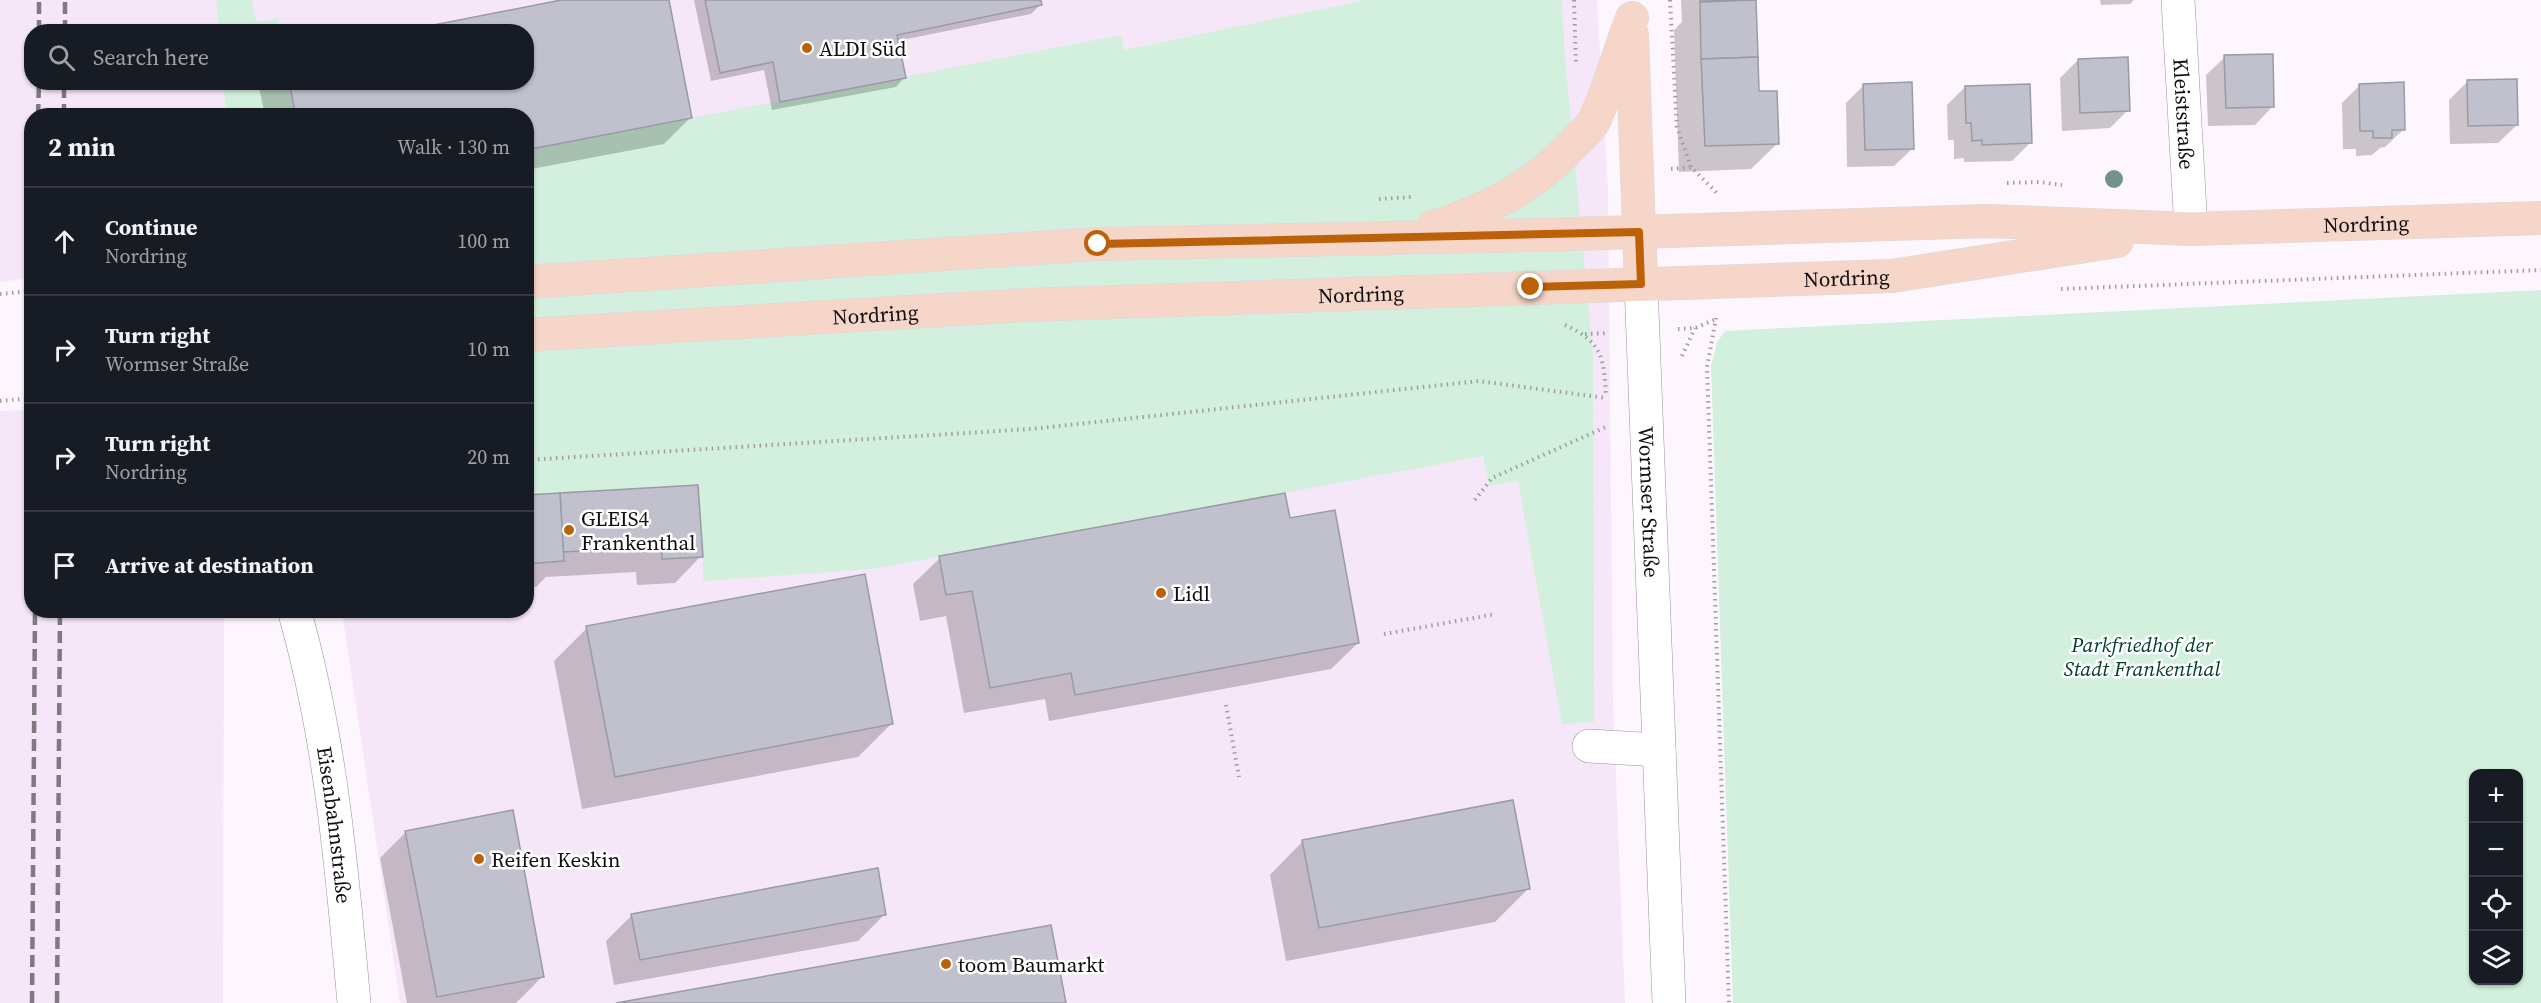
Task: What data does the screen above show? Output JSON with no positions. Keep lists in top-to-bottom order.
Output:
{
  "streets": {
    "main road": ["Nordring", "Wormser Straße"],
    "street": ["Kleiststraße", "Eisenbahnstraße"]
  },
  "crossings": [
    ["Kleiststraße", "Nordring"],
    ["Nordring", "Wormser Straße"]
  ],
  "parks": ["Parkfriedhof der Stadt Frankenthal"],
  "places": [
    "ALDI Süd",
    "GLEIS4 Frankenthal",
    "Lidl",
    "Reifen Keskin",
    "toom Baumarkt"
  ],
  "page": {
    "search": "Search here",
    "heading": ["2 min", "Walk · 130 m"],
    "list": [
      ["Continue", "Nordring", "100 m"],
      ["Turn right", "Wormser Straße", "10 m"],
      ["Turn right", "Nordring", "20 m"],
      "Arrive at destination"
    ],
    "map_buttons": ["+", "−"]
  }
}
